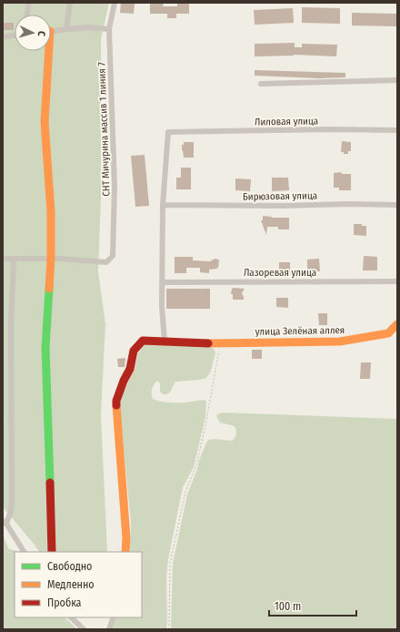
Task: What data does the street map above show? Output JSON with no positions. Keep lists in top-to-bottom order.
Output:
{
  "streets": {
    "street": [
      "Лиловая улица",
      "СНТ Мичурина массив 1 линия 7",
      "Бирюзовая улица",
      "Лазоревая улица",
      "улица Зелёная аллея"
    ]
  },
  "crossings": [
    ["Лиловая улица", "Бирюзовая улица"]
  ],
  "legend": ["Свободно", "Медленно", "Пробка"],
  "scale_bar": "100 m",
  "north": "right"
}
